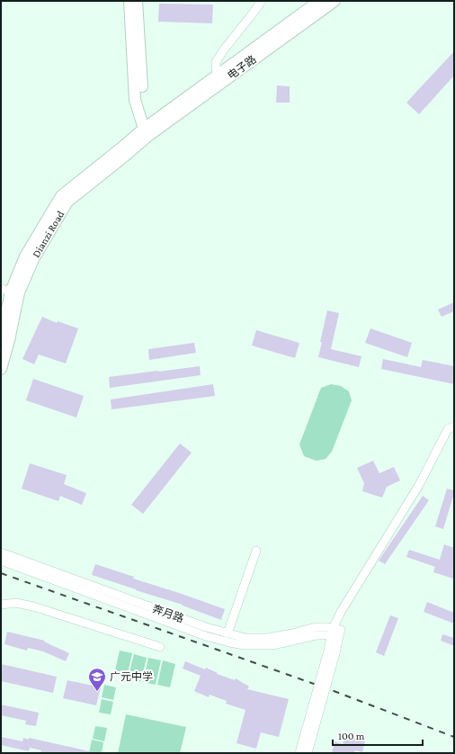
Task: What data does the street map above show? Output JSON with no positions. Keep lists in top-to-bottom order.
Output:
{
  "streets": {
    "main road": ["电子路", "Dianzi Road"],
    "street": ["奔月路"]
  },
  "crossings": [
    ["电子路", "Dianzi Road"]
  ],
  "places": {
    "school or university": ["广元中学"]
  },
  "scale_bar": "100 m"
}
